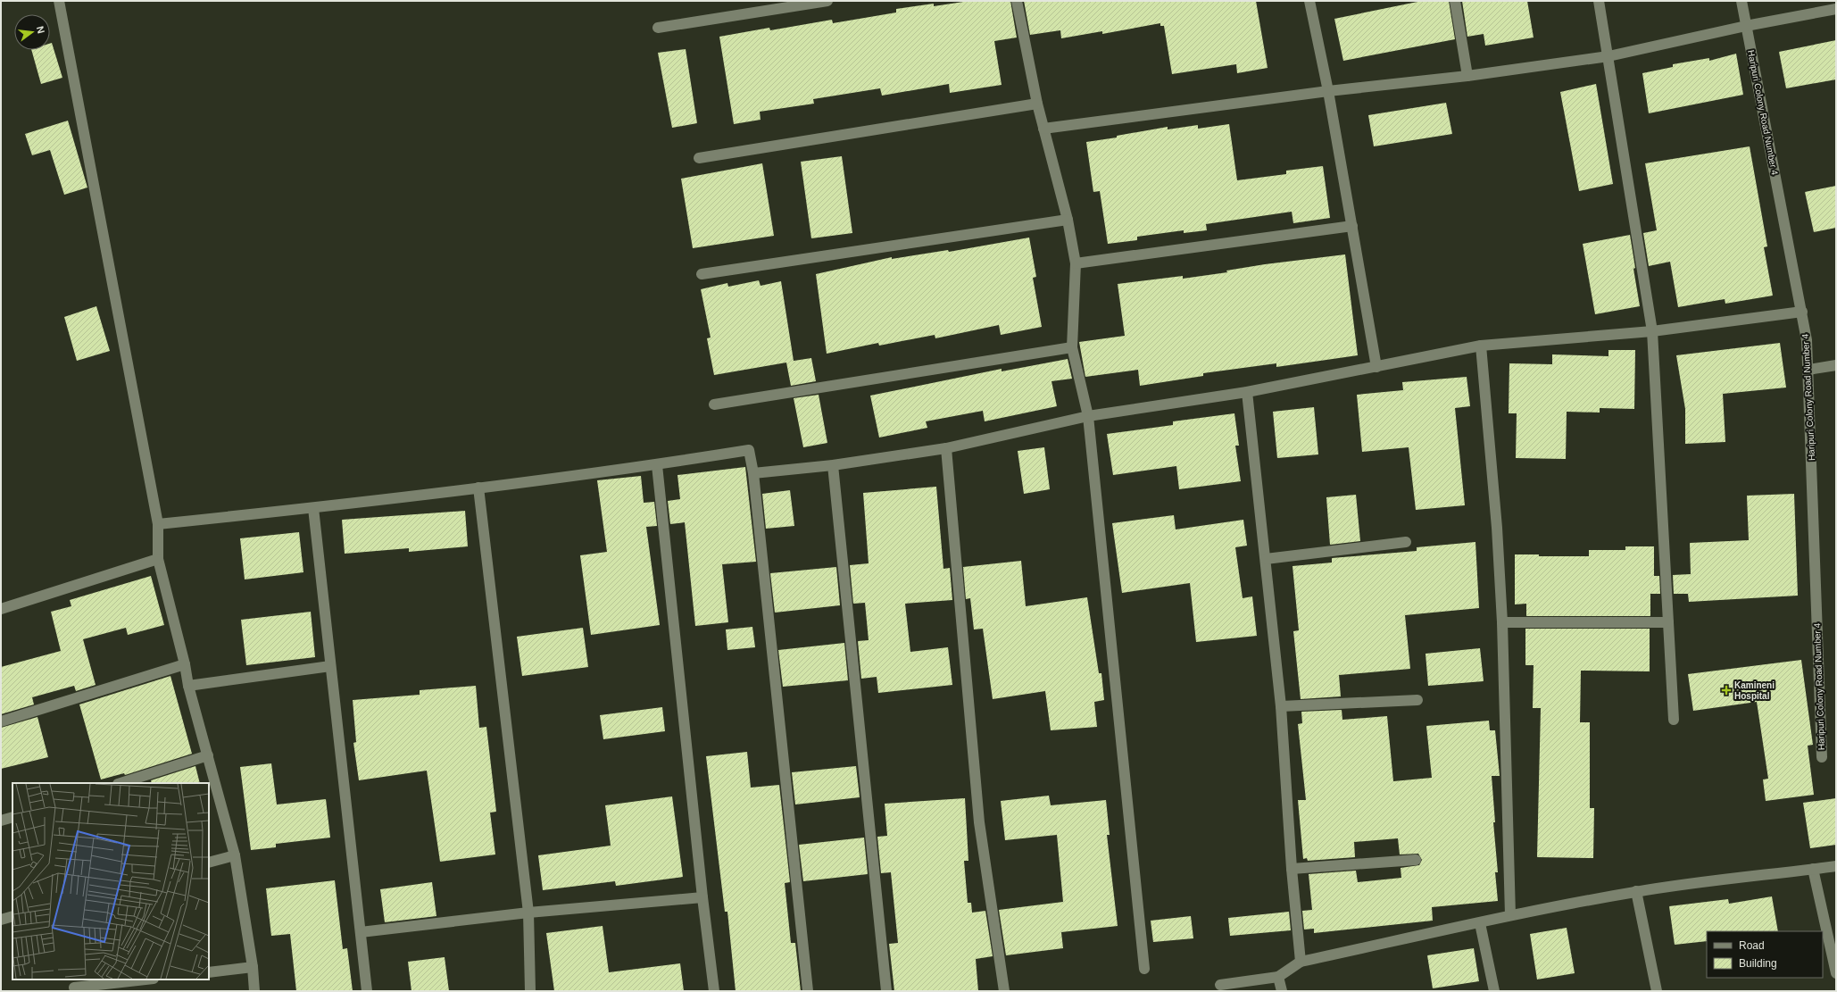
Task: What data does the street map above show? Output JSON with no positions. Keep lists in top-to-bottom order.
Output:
{
  "streets": {
    "street": ["Haripuri Colony Road Number 4"]
  },
  "places": {
    "health": ["Kamineni Hospital"]
  },
  "legend": ["Road", "Building"],
  "north": "right"
}
